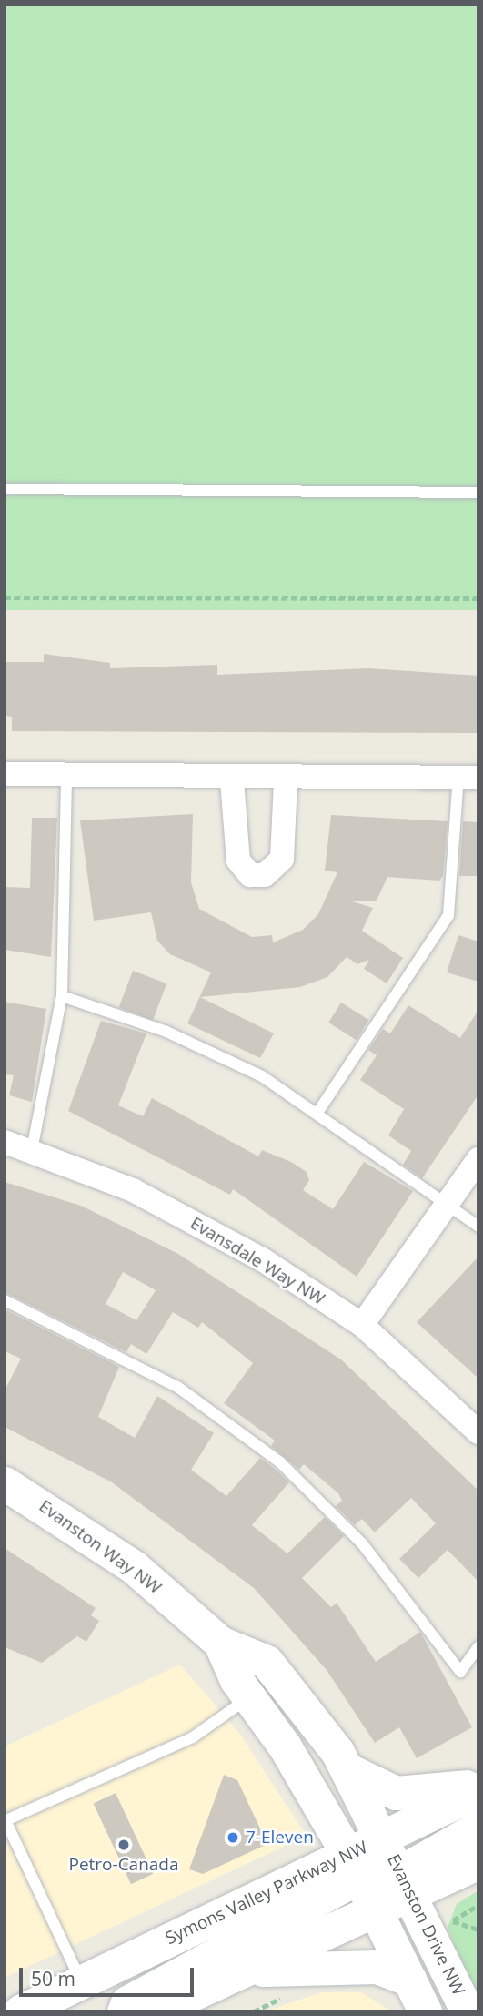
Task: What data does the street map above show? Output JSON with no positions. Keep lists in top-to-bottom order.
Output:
{
  "streets": {
    "main road": ["Evanston Way NW", "Symons Valley Parkway NW", "Evanston Drive NW"],
    "street": ["Evansdale Way NW"]
  },
  "crossings": [
    ["Evanston Way NW", "Symons Valley Parkway NW"],
    ["Evanston Way NW", "Evanston Drive NW"],
    ["Symons Valley Parkway NW", "Evanston Drive NW"]
  ],
  "places": ["7-Eleven", "Petro-Canada"],
  "scale_bar": "50 m"
}
